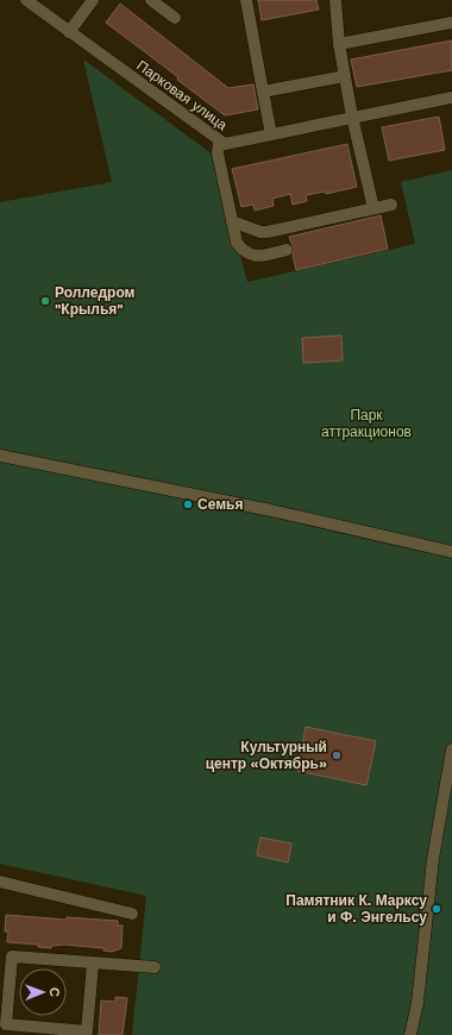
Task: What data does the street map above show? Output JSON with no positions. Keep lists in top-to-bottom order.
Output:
{
  "streets": {
    "street": ["Парковая улица"]
  },
  "parks": ["Парк аттракционов"],
  "places": [
    "Ролледром \"Крылья\"",
    "Семья",
    "Культурный центр «Октябрь»",
    "Памятник К. Марксу и Ф. Энгельсу"
  ],
  "north": "right"
}
